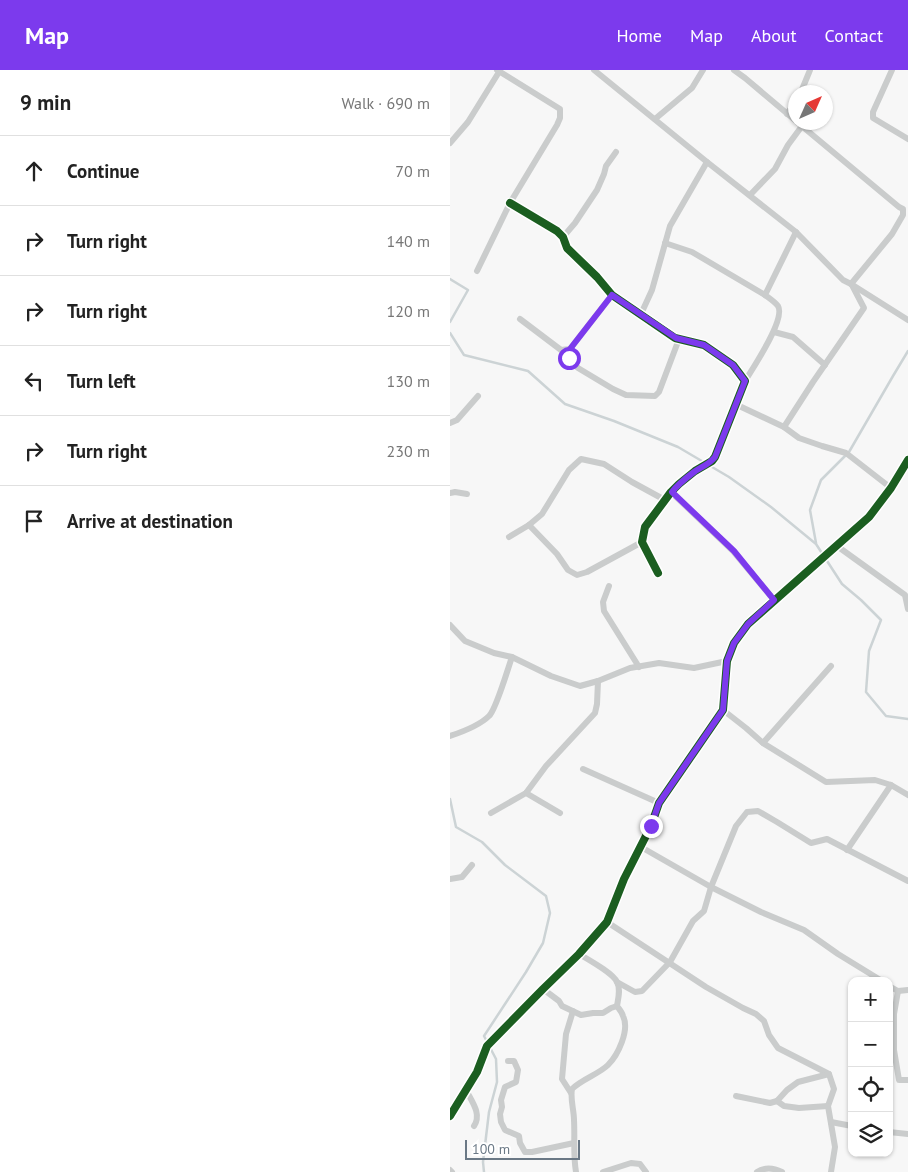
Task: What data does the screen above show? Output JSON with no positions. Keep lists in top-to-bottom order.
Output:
{
  "scale_bar": "100 m",
  "north": "top right",
  "page": {
    "header": "Map",
    "nav": [
      "Home",
      "Map",
      "About",
      "Contact"
    ],
    "heading": ["9 min", "Walk · 690 m"],
    "list": [
      ["Continue", "70 m"],
      ["Turn right", "140 m"],
      ["Turn right", "120 m"],
      ["Turn left", "130 m"],
      ["Turn right", "230 m"],
      "Arrive at destination"
    ],
    "map_buttons": ["+", "−"],
    "scale": "100 m"
  }
}
